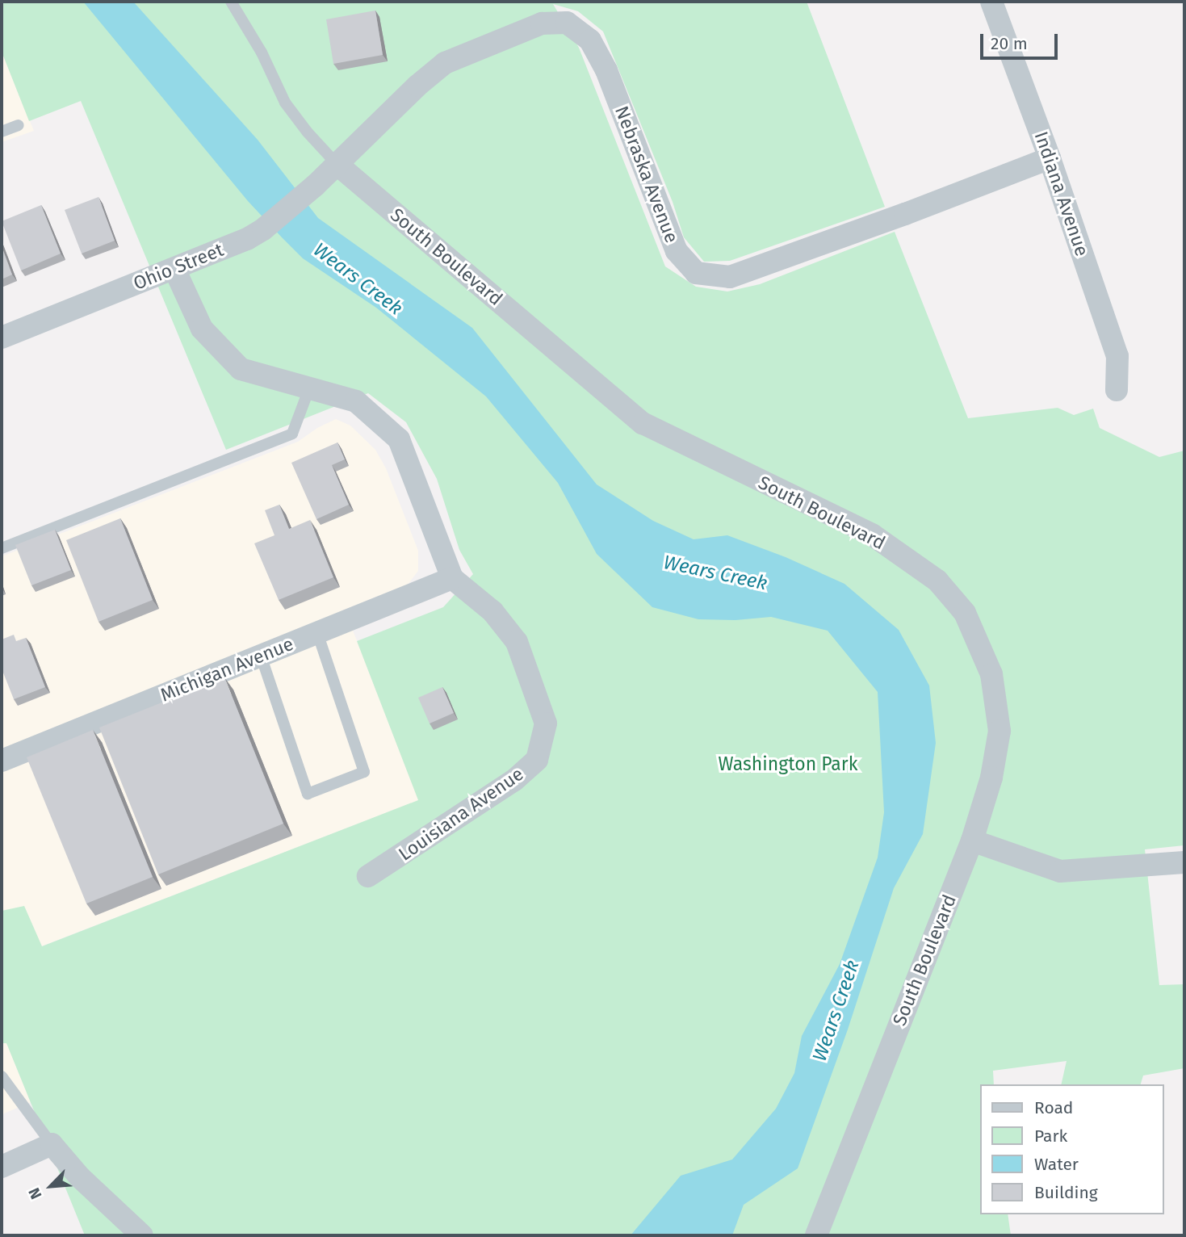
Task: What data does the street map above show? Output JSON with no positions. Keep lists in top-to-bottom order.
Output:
{
  "streets": {
    "street": [
      "Nebraska Avenue",
      "Indiana Avenue",
      "South Boulevard",
      "Ohio Street",
      "Michigan Avenue",
      "Louisiana Avenue"
    ]
  },
  "crossings": [
    ["Nebraska Avenue", "Indiana Avenue"],
    ["Nebraska Avenue", "South Boulevard"],
    ["Nebraska Avenue", "Ohio Street"],
    ["South Boulevard", "Ohio Street"],
    ["Ohio Street", "Louisiana Avenue"],
    ["Michigan Avenue", "Louisiana Avenue"]
  ],
  "water": ["Wears Creek"],
  "parks": ["Washington Park"],
  "legend": [
    "Road",
    "Park",
    "Water",
    "Building"
  ],
  "scale_bar": "20 m",
  "north": "bottom left"
}
